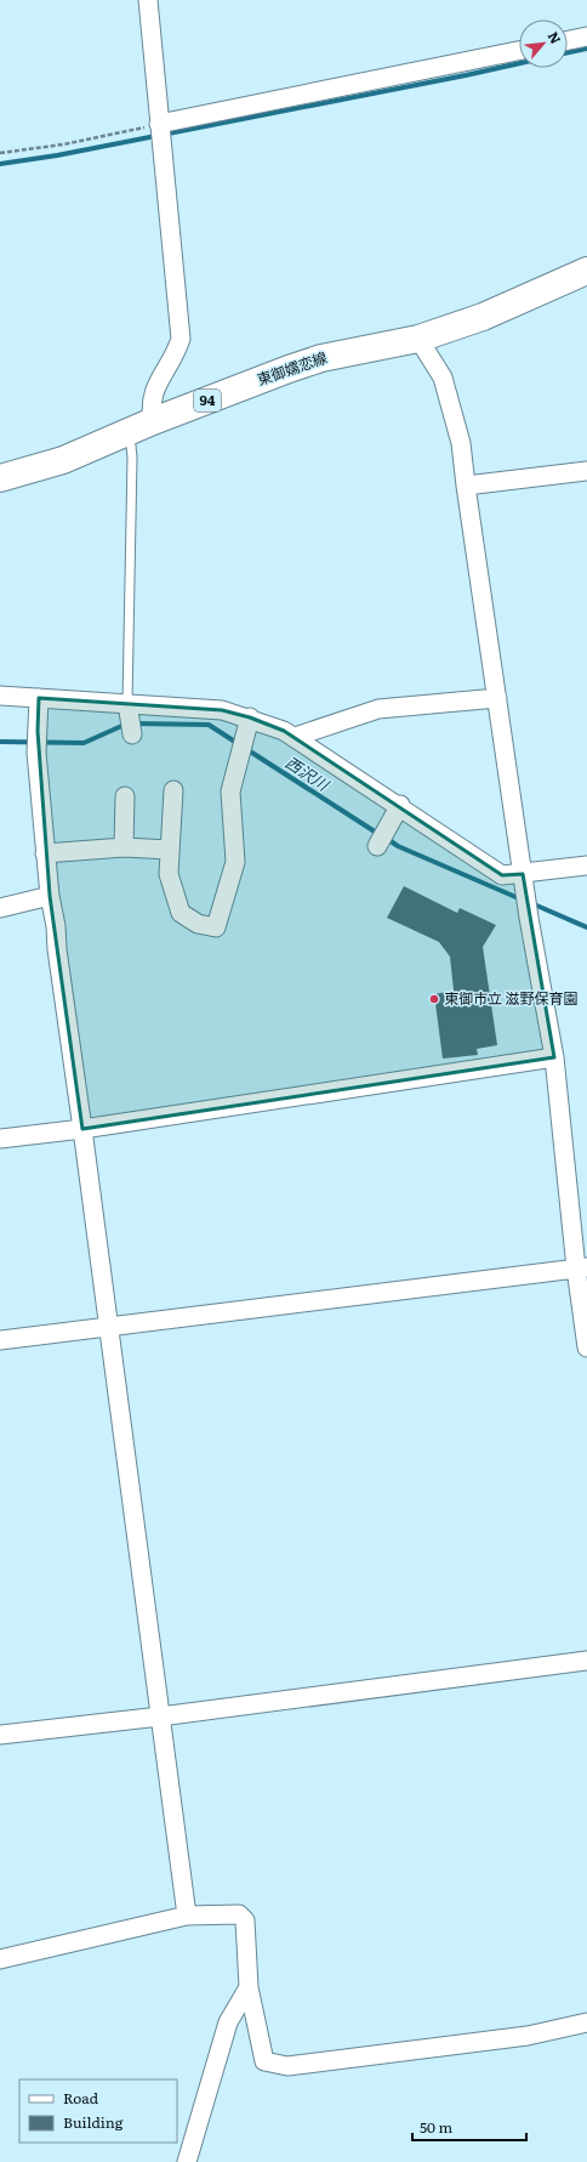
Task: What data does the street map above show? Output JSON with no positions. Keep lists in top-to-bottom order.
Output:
{
  "streets": {
    "main road": ["東御嬬恋線", "94"]
  },
  "water": ["西沢川"],
  "places": ["東御市立 滋野保育園"],
  "legend": ["Road", "Building"],
  "scale_bar": "50 m",
  "north": "top right"
}
